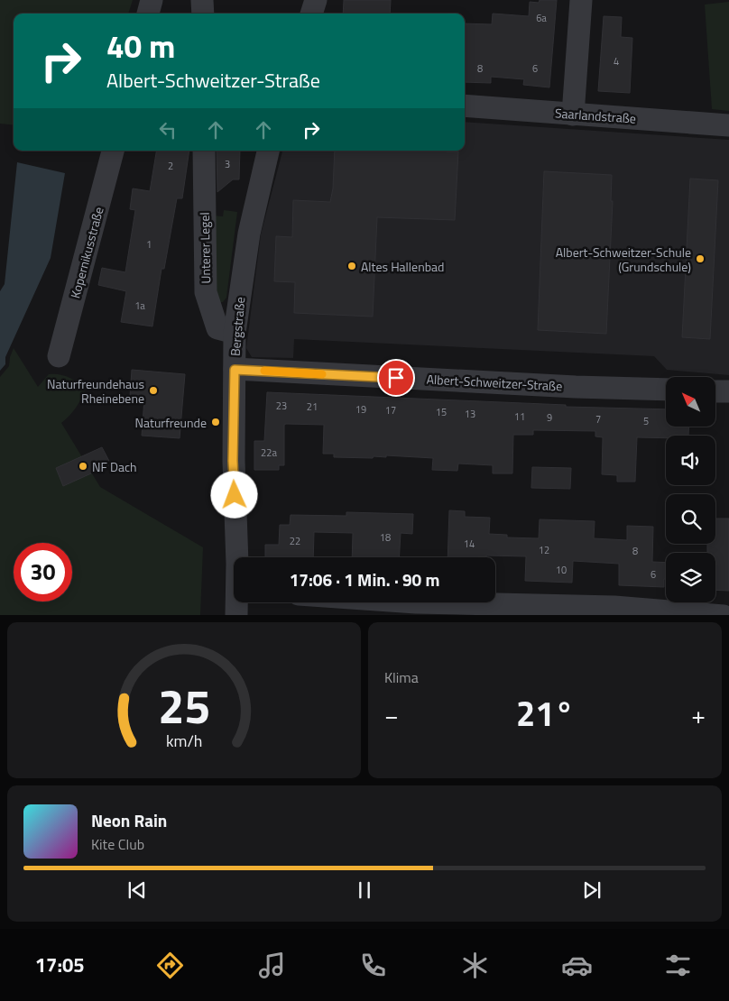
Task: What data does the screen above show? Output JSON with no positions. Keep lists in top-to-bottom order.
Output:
{
  "streets": {
    "street": [
      "Saarlandstraße",
      "Unterer Legel",
      "Kopernikusstraße",
      "Bergstraße",
      "Albert-Schweitzer-Straße"
    ]
  },
  "crossings": [
    ["Unterer Legel", "Bergstraße"],
    ["Bergstraße", "Albert-Schweitzer-Straße"]
  ],
  "places": [
    "Albert-Schweitzer-Schule (Grundschule)",
    "Altes Hallenbad",
    "Naturfreundehaus Rheinebene",
    "Naturfreunde",
    "NF Dach"
  ],
  "house_numbers": [
    "6a",
    "4",
    "8",
    "6",
    "3",
    "2",
    "1",
    "1a",
    "23",
    "21",
    "19",
    "17",
    "15",
    "13",
    "11",
    "9",
    "7",
    "5",
    "22a",
    "18",
    "22",
    "14",
    "12",
    "8",
    "10",
    "6"
  ],
  "north": "top left",
  "page": {
    "turn": ["40 m", "Albert-Schweitzer-Straße"],
    "limit": "30",
    "trip": "17:06 · 1 Min. · 90 m",
    "tile": "Klima",
    "heat": ["−", "21°", "+"],
    "song": ["Neon Rain", "Kite Club"],
    "tabs": "17:05",
    "gauge": ["25", "km/h"]
  }
}
